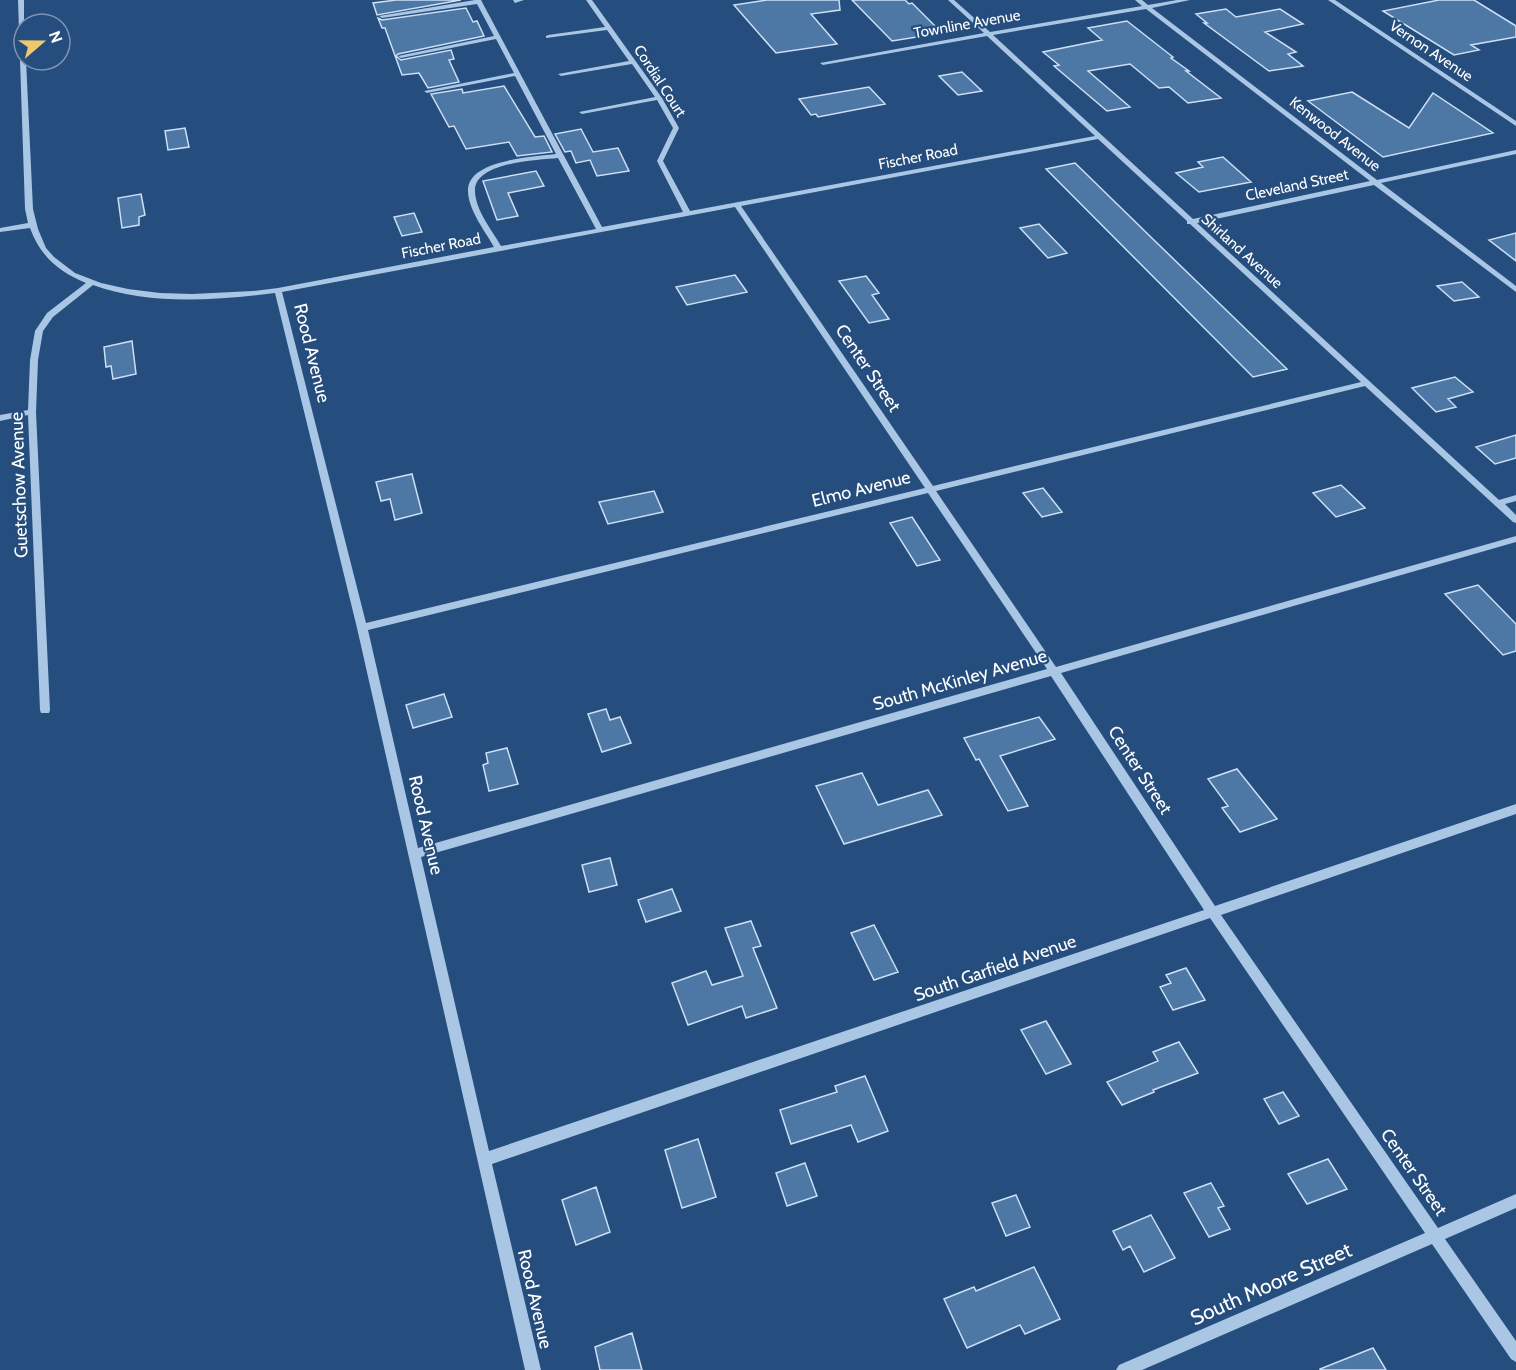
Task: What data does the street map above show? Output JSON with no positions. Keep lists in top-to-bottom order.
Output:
{
  "streets": {
    "street": [
      "Townline Avenue",
      "Vernon Avenue",
      "Cordial Court",
      "Kenwood Avenue",
      "Fischer Road",
      "Cleveland Street",
      "Shirland Avenue",
      "Rood Avenue",
      "Center Street",
      "Guetschow Avenue",
      "Elmo Avenue",
      "South McKinley Avenue",
      "South Garfield Avenue",
      "South Moore Street"
    ]
  },
  "crossings": [
    ["Townline Avenue", "Kenwood Avenue"],
    ["Townline Avenue", "Shirland Avenue"],
    ["Cordial Court", "Fischer Road"],
    ["Kenwood Avenue", "Cleveland Street"],
    ["Fischer Road", "Shirland Avenue"],
    ["Fischer Road", "Rood Avenue"],
    ["Fischer Road", "Center Street"],
    ["Fischer Road", "Guetschow Avenue"],
    ["Cleveland Street", "Shirland Avenue"],
    ["Shirland Avenue", "Elmo Avenue"],
    ["Rood Avenue", "Elmo Avenue"],
    ["Rood Avenue", "South McKinley Avenue"],
    ["Rood Avenue", "South Garfield Avenue"],
    ["Center Street", "Elmo Avenue"],
    ["Center Street", "South McKinley Avenue"],
    ["Center Street", "South Garfield Avenue"],
    ["Center Street", "South Moore Street"]
  ],
  "north": "right"
}
